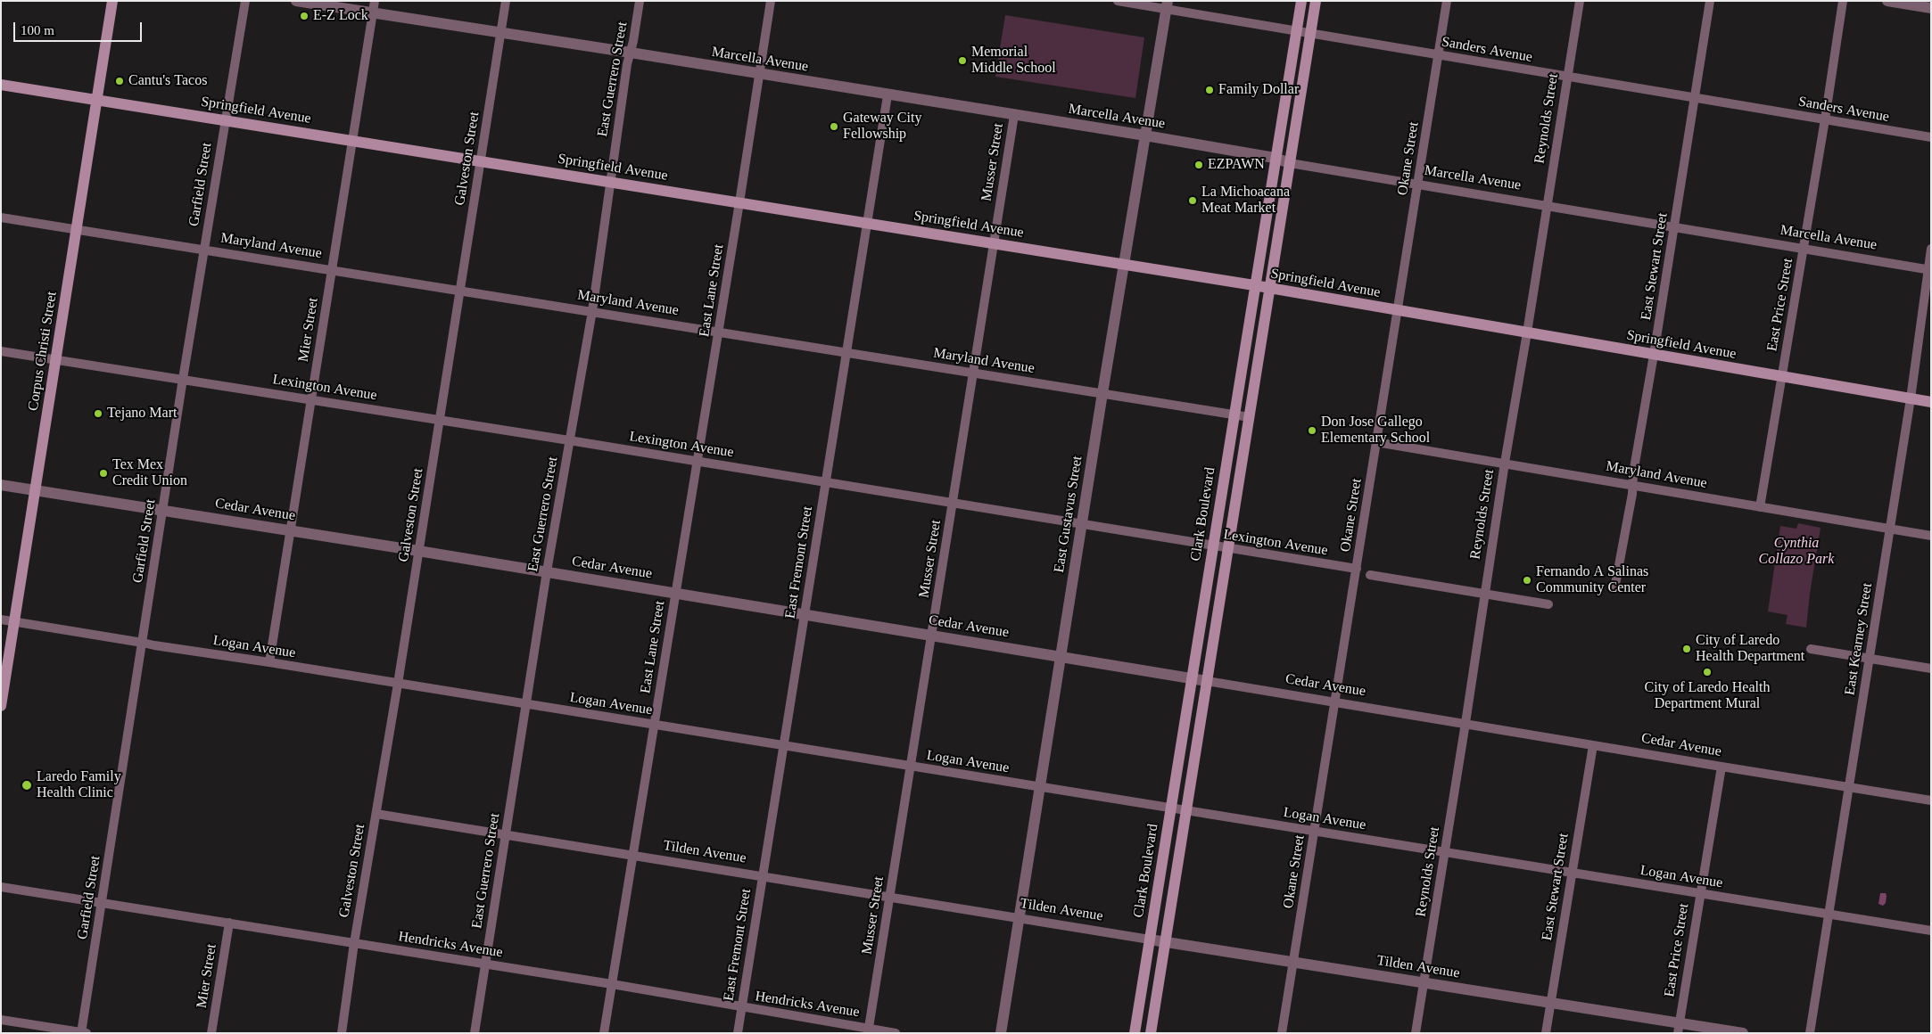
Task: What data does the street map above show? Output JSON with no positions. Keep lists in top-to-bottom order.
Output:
{
  "streets": {
    "main road": ["Springfield Avenue", "Corpus Christi Street", "Clark Boulevard"],
    "street": [
      "Sanders Avenue",
      "Marcella Avenue",
      "East Guerrero Street",
      "Reynolds Street",
      "Galveston Street",
      "Okane Street",
      "Musser Street",
      "Garfield Street",
      "Maryland Avenue",
      "East Stewart Street",
      "East Lane Street",
      "East Price Street",
      "Mier Street",
      "Lexington Avenue",
      "Cedar Avenue",
      "East Gustavus Street",
      "East Fremont Street",
      "East Kearney Street",
      "Logan Avenue",
      "Tilden Avenue",
      "Hendricks Avenue"
    ]
  },
  "crossings": [
    ["Sanders Avenue", "Reynolds Street"],
    ["Sanders Avenue", "Okane Street"],
    ["Sanders Avenue", "East Stewart Street"],
    ["Sanders Avenue", "East Price Street"],
    ["Sanders Avenue", "East Gustavus Street"],
    ["Sanders Avenue", "Clark Boulevard"],
    ["Marcella Avenue", "East Guerrero Street"],
    ["Marcella Avenue", "Reynolds Street"],
    ["Marcella Avenue", "Galveston Street"],
    ["Marcella Avenue", "Okane Street"],
    ["Marcella Avenue", "Musser Street"],
    ["Marcella Avenue", "East Stewart Street"],
    ["Marcella Avenue", "East Lane Street"],
    ["Marcella Avenue", "East Price Street"],
    ["Marcella Avenue", "Mier Street"],
    ["Marcella Avenue", "East Gustavus Street"],
    ["Marcella Avenue", "Clark Boulevard"],
    ["Marcella Avenue", "East Fremont Street"],
    ["Marcella Avenue", "East Kearney Street"],
    ["East Guerrero Street", "Springfield Avenue"],
    ["East Guerrero Street", "Maryland Avenue"],
    ["East Guerrero Street", "Lexington Avenue"],
    ["East Guerrero Street", "Cedar Avenue"],
    ["East Guerrero Street", "Logan Avenue"],
    ["East Guerrero Street", "Tilden Avenue"],
    ["East Guerrero Street", "Hendricks Avenue"],
    ["Springfield Avenue", "Reynolds Street"],
    ["Springfield Avenue", "Galveston Street"],
    ["Springfield Avenue", "Okane Street"],
    ["Springfield Avenue", "Musser Street"],
    ["Springfield Avenue", "Garfield Street"],
    ["Springfield Avenue", "East Stewart Street"],
    ["Springfield Avenue", "East Lane Street"],
    ["Springfield Avenue", "East Price Street"],
    ["Springfield Avenue", "Mier Street"],
    ["Springfield Avenue", "Corpus Christi Street"],
    ["Springfield Avenue", "East Gustavus Street"],
    ["Springfield Avenue", "Clark Boulevard"],
    ["Springfield Avenue", "East Fremont Street"],
    ["Springfield Avenue", "East Kearney Street"],
    ["Reynolds Street", "Maryland Avenue"],
    ["Reynolds Street", "Cedar Avenue"],
    ["Reynolds Street", "Logan Avenue"],
    ["Reynolds Street", "Tilden Avenue"],
    ["Galveston Street", "Maryland Avenue"],
    ["Galveston Street", "Lexington Avenue"],
    ["Galveston Street", "Cedar Avenue"],
    ["Galveston Street", "Logan Avenue"],
    ["Galveston Street", "Tilden Avenue"],
    ["Galveston Street", "Hendricks Avenue"],
    ["Okane Street", "Maryland Avenue"],
    ["Okane Street", "Lexington Avenue"],
    ["Okane Street", "Cedar Avenue"],
    ["Okane Street", "Logan Avenue"],
    ["Okane Street", "Tilden Avenue"],
    ["Musser Street", "Maryland Avenue"],
    ["Musser Street", "Lexington Avenue"],
    ["Musser Street", "Cedar Avenue"],
    ["Musser Street", "Logan Avenue"],
    ["Musser Street", "Tilden Avenue"],
    ["Musser Street", "Hendricks Avenue"],
    ["Garfield Street", "Maryland Avenue"],
    ["Garfield Street", "Lexington Avenue"],
    ["Garfield Street", "Cedar Avenue"],
    ["Garfield Street", "Logan Avenue"],
    ["Garfield Street", "Hendricks Avenue"],
    ["Maryland Avenue", "East Stewart Street"],
    ["Maryland Avenue", "East Lane Street"],
    ["Maryland Avenue", "East Price Street"],
    ["Maryland Avenue", "Mier Street"],
    ["Maryland Avenue", "Corpus Christi Street"],
    ["Maryland Avenue", "East Gustavus Street"],
    ["Maryland Avenue", "Clark Boulevard"],
    ["Maryland Avenue", "East Fremont Street"],
    ["Maryland Avenue", "East Kearney Street"],
    ["East Stewart Street", "Cedar Avenue"],
    ["East Stewart Street", "Logan Avenue"],
    ["East Stewart Street", "Tilden Avenue"],
    ["East Lane Street", "Lexington Avenue"],
    ["East Lane Street", "Cedar Avenue"],
    ["East Lane Street", "Logan Avenue"],
    ["East Lane Street", "Tilden Avenue"],
    ["East Lane Street", "Hendricks Avenue"],
    ["East Price Street", "Cedar Avenue"],
    ["East Price Street", "Logan Avenue"],
    ["East Price Street", "Tilden Avenue"],
    ["Mier Street", "Lexington Avenue"],
    ["Mier Street", "Cedar Avenue"],
    ["Mier Street", "Logan Avenue"],
    ["Mier Street", "Hendricks Avenue"],
    ["Corpus Christi Street", "Lexington Avenue"],
    ["Corpus Christi Street", "Cedar Avenue"],
    ["Corpus Christi Street", "Logan Avenue"],
    ["Lexington Avenue", "East Gustavus Street"],
    ["Lexington Avenue", "Clark Boulevard"],
    ["Lexington Avenue", "East Fremont Street"],
    ["Cedar Avenue", "East Gustavus Street"],
    ["Cedar Avenue", "Clark Boulevard"],
    ["Cedar Avenue", "East Fremont Street"],
    ["Cedar Avenue", "East Kearney Street"],
    ["East Gustavus Street", "Logan Avenue"],
    ["East Gustavus Street", "Tilden Avenue"],
    ["Clark Boulevard", "Logan Avenue"],
    ["Clark Boulevard", "Tilden Avenue"],
    ["East Fremont Street", "Logan Avenue"],
    ["East Fremont Street", "Tilden Avenue"],
    ["East Fremont Street", "Hendricks Avenue"],
    ["East Kearney Street", "Logan Avenue"]
  ],
  "parks": ["Cynthia Collazo Park"],
  "places": [
    "E-Z Lock",
    "Memorial Middle School",
    "Cantu's Tacos",
    "Family Dollar",
    "Gateway City Fellowship",
    "EZPAWN",
    "La Michoacana Meat Market",
    "Tejano Mart",
    "Don Jose Gallego Elementary School",
    "Tex Mex Credit Union",
    "Fernando A Salinas Community Center",
    "City of Laredo Health Department",
    "City of Laredo Health Department Mural",
    "Laredo Family Health Clinic"
  ],
  "scale_bar": "100 m"
}
